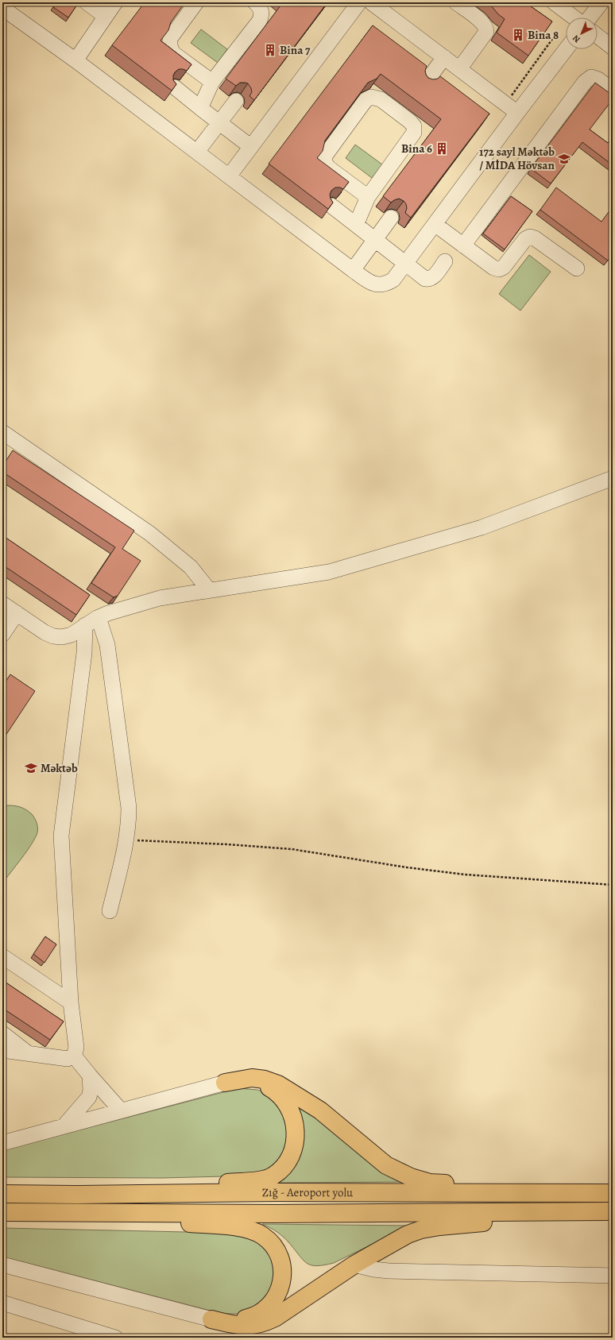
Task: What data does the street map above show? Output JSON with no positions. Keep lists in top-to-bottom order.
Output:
{
  "streets": {
    "highway": ["Zığ - Aeroport yolu"]
  },
  "places": {
    "building": ["Bina 8", "Bina 7", "Bina 6"],
    "school or university": ["172 sayl Məktəb / MİDA Hövsan", "Məktəb"]
  },
  "north": "bottom left"
}
